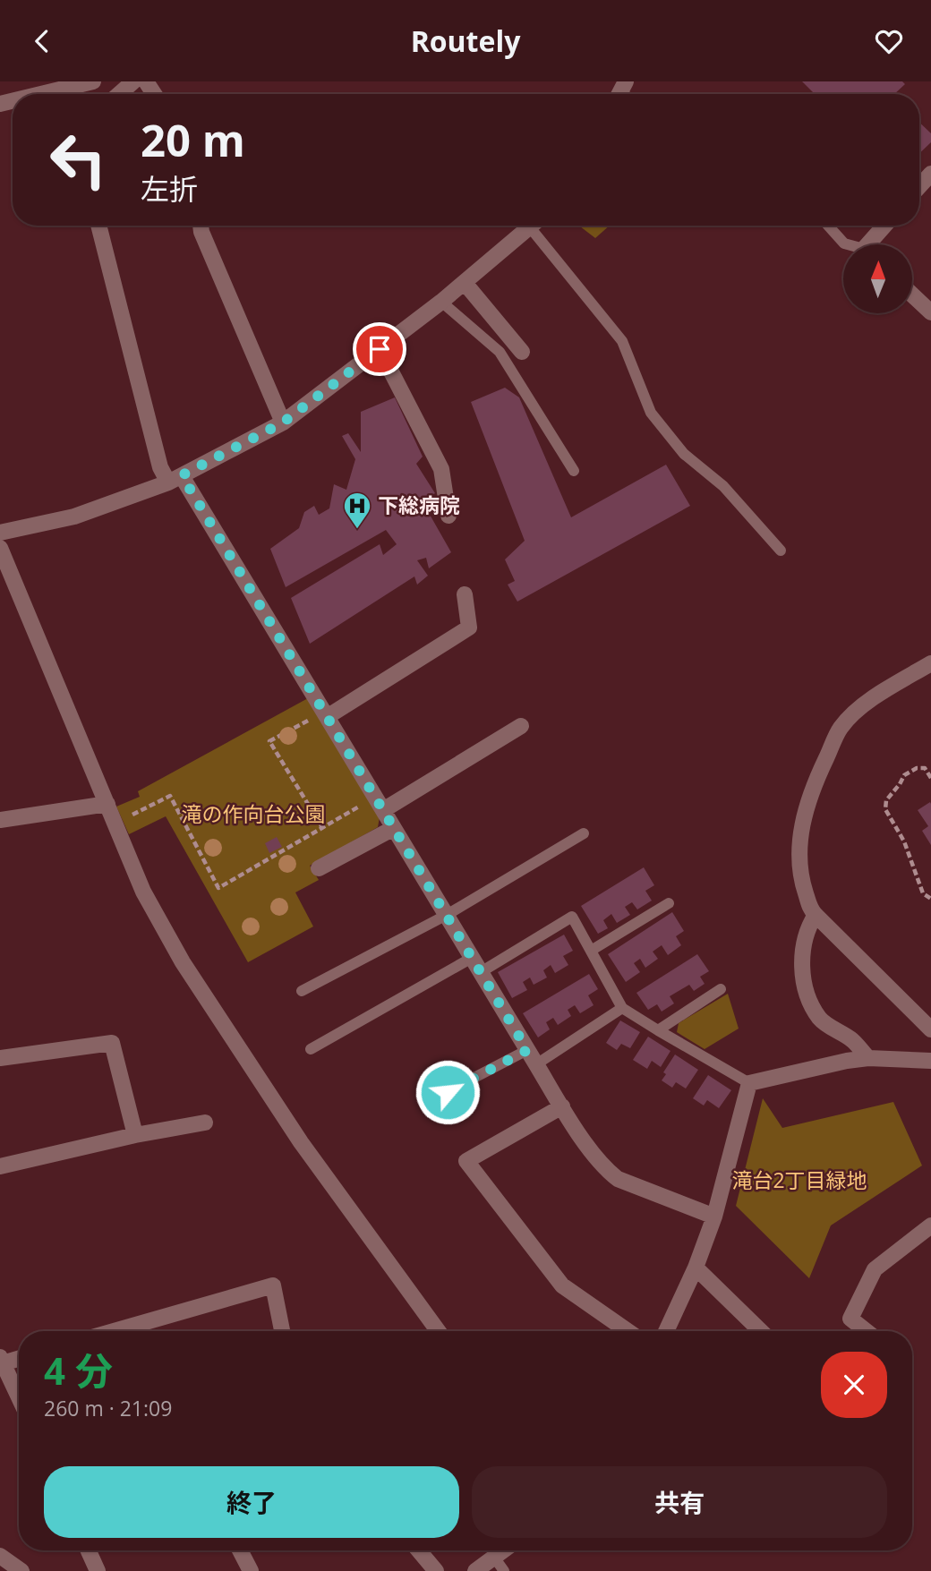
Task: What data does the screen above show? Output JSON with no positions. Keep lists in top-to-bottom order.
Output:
{
  "parks": ["滝の作向台公園", "滝台2丁目緑地"],
  "places": {
    "hospital": ["下総病院"]
  },
  "north": "top",
  "page": {
    "header": "Routely",
    "turn": ["20 m", "左折"],
    "heading": ["4 分", "260 m · 21:09"],
    "buttons": ["終了", "共有"]
  }
}
